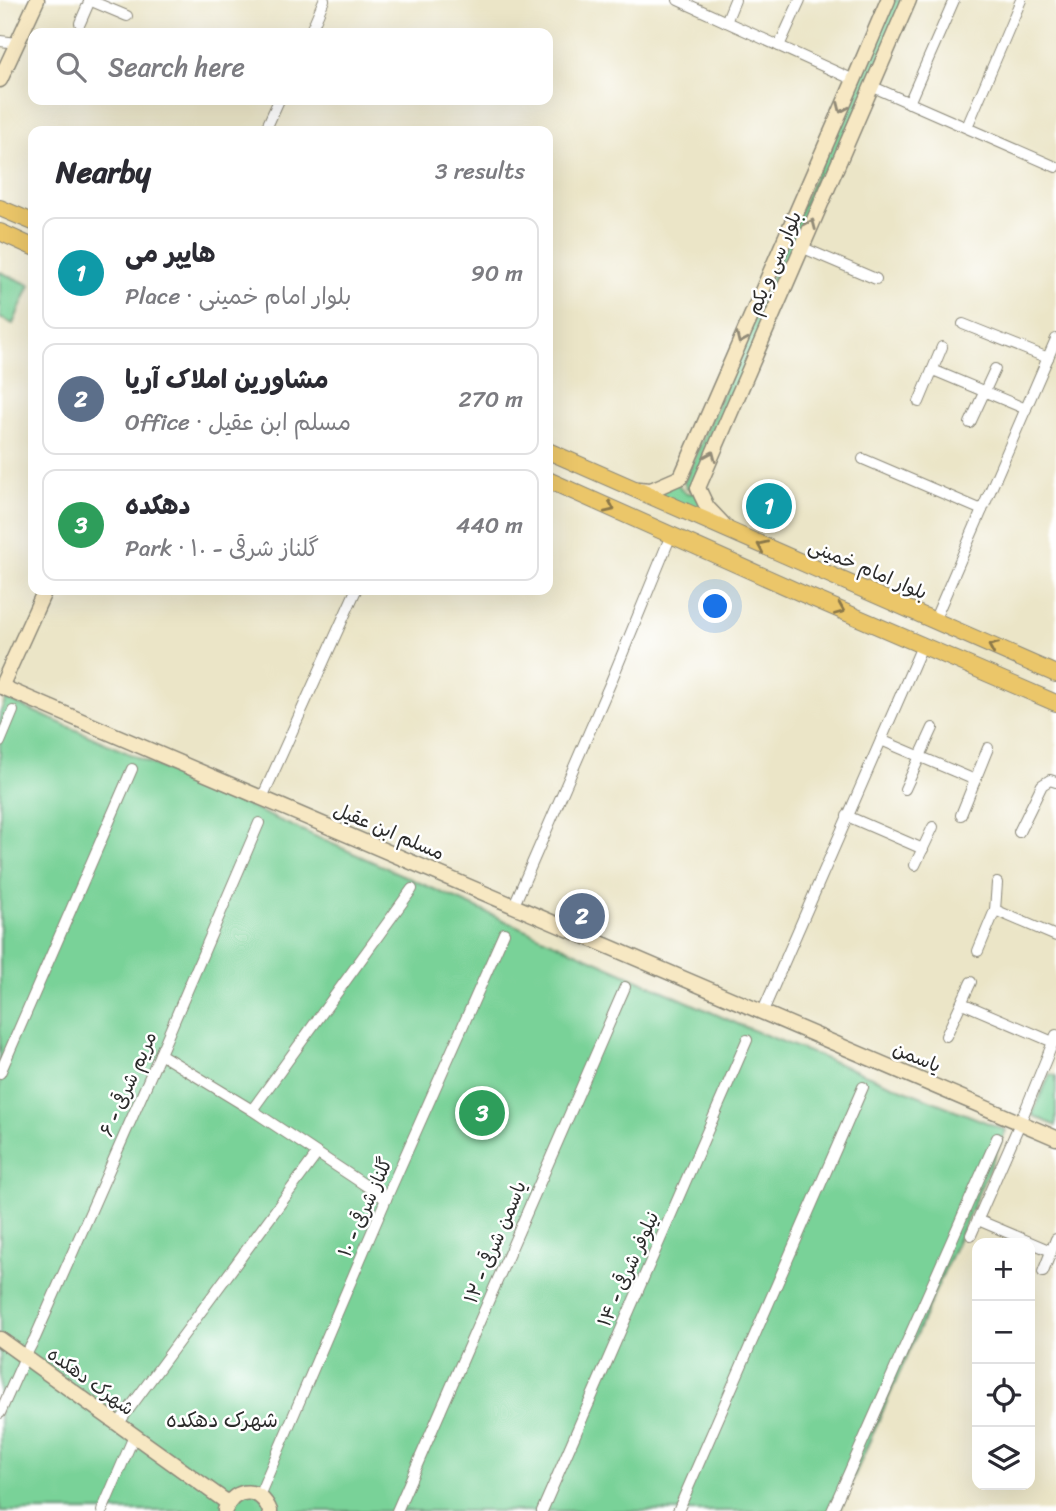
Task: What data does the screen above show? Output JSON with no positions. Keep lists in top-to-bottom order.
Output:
{
  "streets": {
    "main road": ["بلوار امام خمینی"],
    "street": [
      "بلوار سی و یکم",
      "مسلم ابن عقیل",
      "یاسمن",
      "مریم شرقی - ۶",
      "گلناز شرقی - ۱۰",
      "یاسمن شرقی - ۱۲",
      "نیلوفر شرقی - ۱۴",
      "شهرک دهکده"
    ]
  },
  "crossings": [
    ["مسلم ابن عقیل", "یاسمن"],
    ["مریم شرقی - ۶", "شهرک دهکده"]
  ],
  "districts": ["شهرک دهکده"],
  "page": {
    "search": "Search here",
    "heading": ["Nearby", "3 results"],
    "list": [
      {
        "mark": "1",
        "name": "هایپر می",
        "note": "Place · بلوار امام خمینی",
        "value": "90 m"
      },
      {
        "mark": "2",
        "name": "مشاورین املاک آریا",
        "note": "Office · مسلم ابن عقیل",
        "value": "270 m"
      },
      {
        "mark": "3",
        "name": "دهکده",
        "note": "Park · گلناز شرقی - ۱۰",
        "value": "440 m"
      }
    ],
    "pins": ["1", "2", "3"],
    "map_buttons": ["+", "−"]
  }
}
